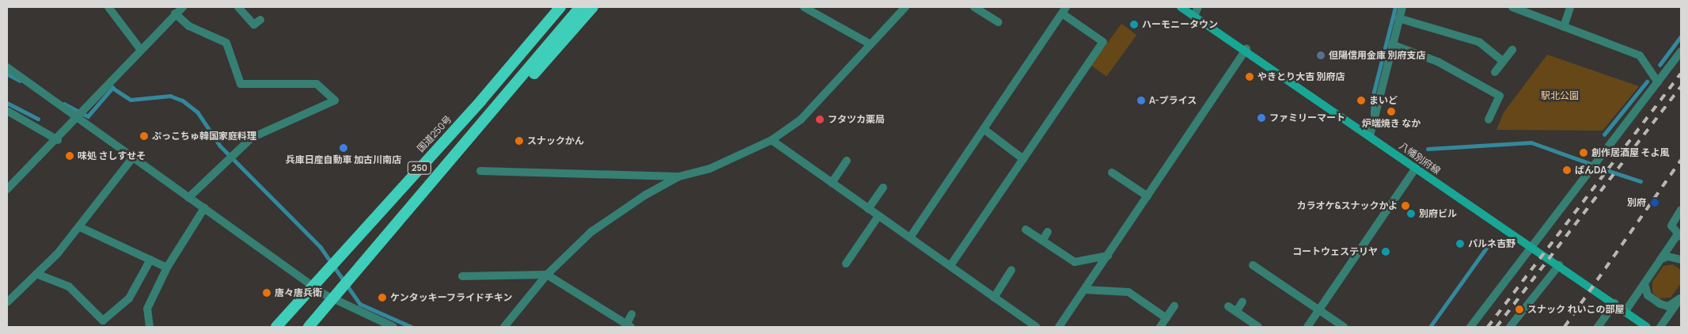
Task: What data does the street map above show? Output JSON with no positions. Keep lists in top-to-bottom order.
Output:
{
  "streets": {
    "highway": ["国道250号", "250"],
    "main road": ["八幡別府線"]
  },
  "parks": ["駅北公園"],
  "places": [
    "ハーモニータウン",
    "但陽信用金庫 別府支店",
    "やきとり大吉 別府店",
    "A-プライス",
    "まいど",
    "炉端焼き なか",
    "ファミリーマート",
    "フタツカ薬局",
    "ぷっこちゅ韓国家庭料理",
    "スナックかん",
    "兵庫日産自動車 加古川南店",
    "創作居酒屋 そよ風",
    "味処 さしすせそ",
    "ぱんDA",
    "別府",
    "カラオケ&スナックかよ",
    "別府ビル",
    "パルネ吉野",
    "コートウェステリヤ",
    "唐々唐兵衛",
    "ケンタッキーフライドチキン",
    "スナック れいこの部屋"
  ]
}
